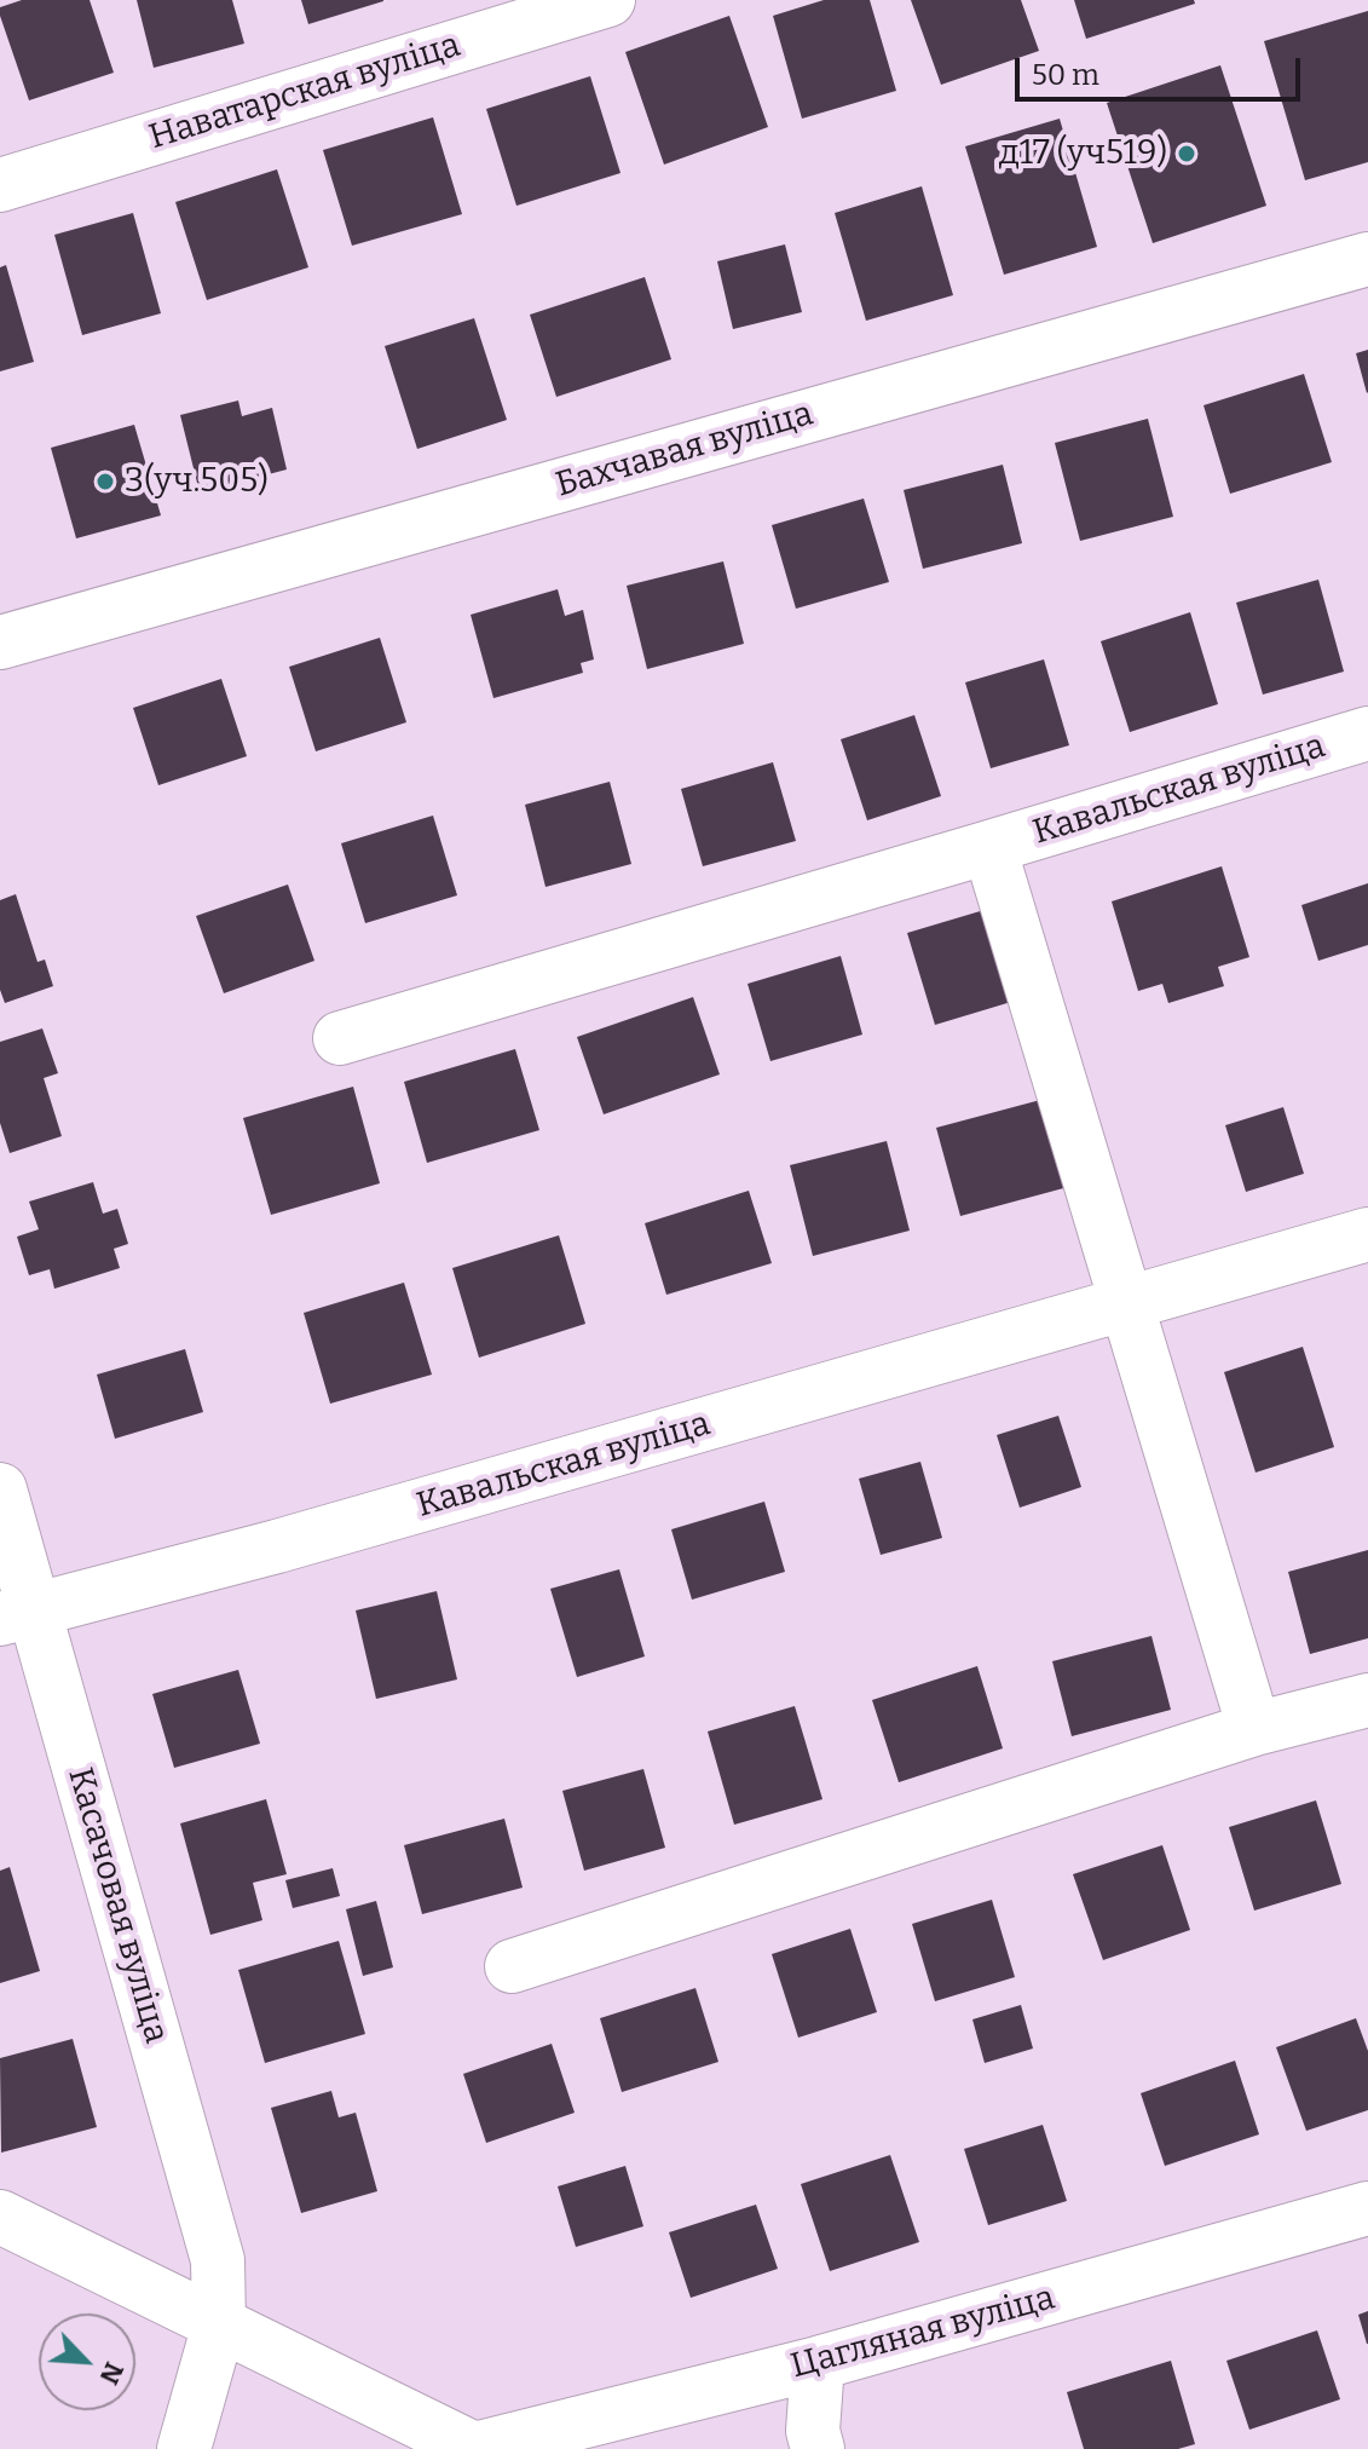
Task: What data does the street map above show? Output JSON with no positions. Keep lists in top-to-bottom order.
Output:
{
  "streets": {
    "street": [
      "Наватарская вуліца",
      "Бахчавая вуліца",
      "Кавальская вуліца",
      "Касачовая вуліца",
      "Цагляная вуліца"
    ]
  },
  "crossings": [
    ["Кавальская вуліца", "Касачовая вуліца"]
  ],
  "places": ["д17 (уч519)", "3(уч.505)"],
  "scale_bar": "50 m",
  "north": "bottom right"
}
